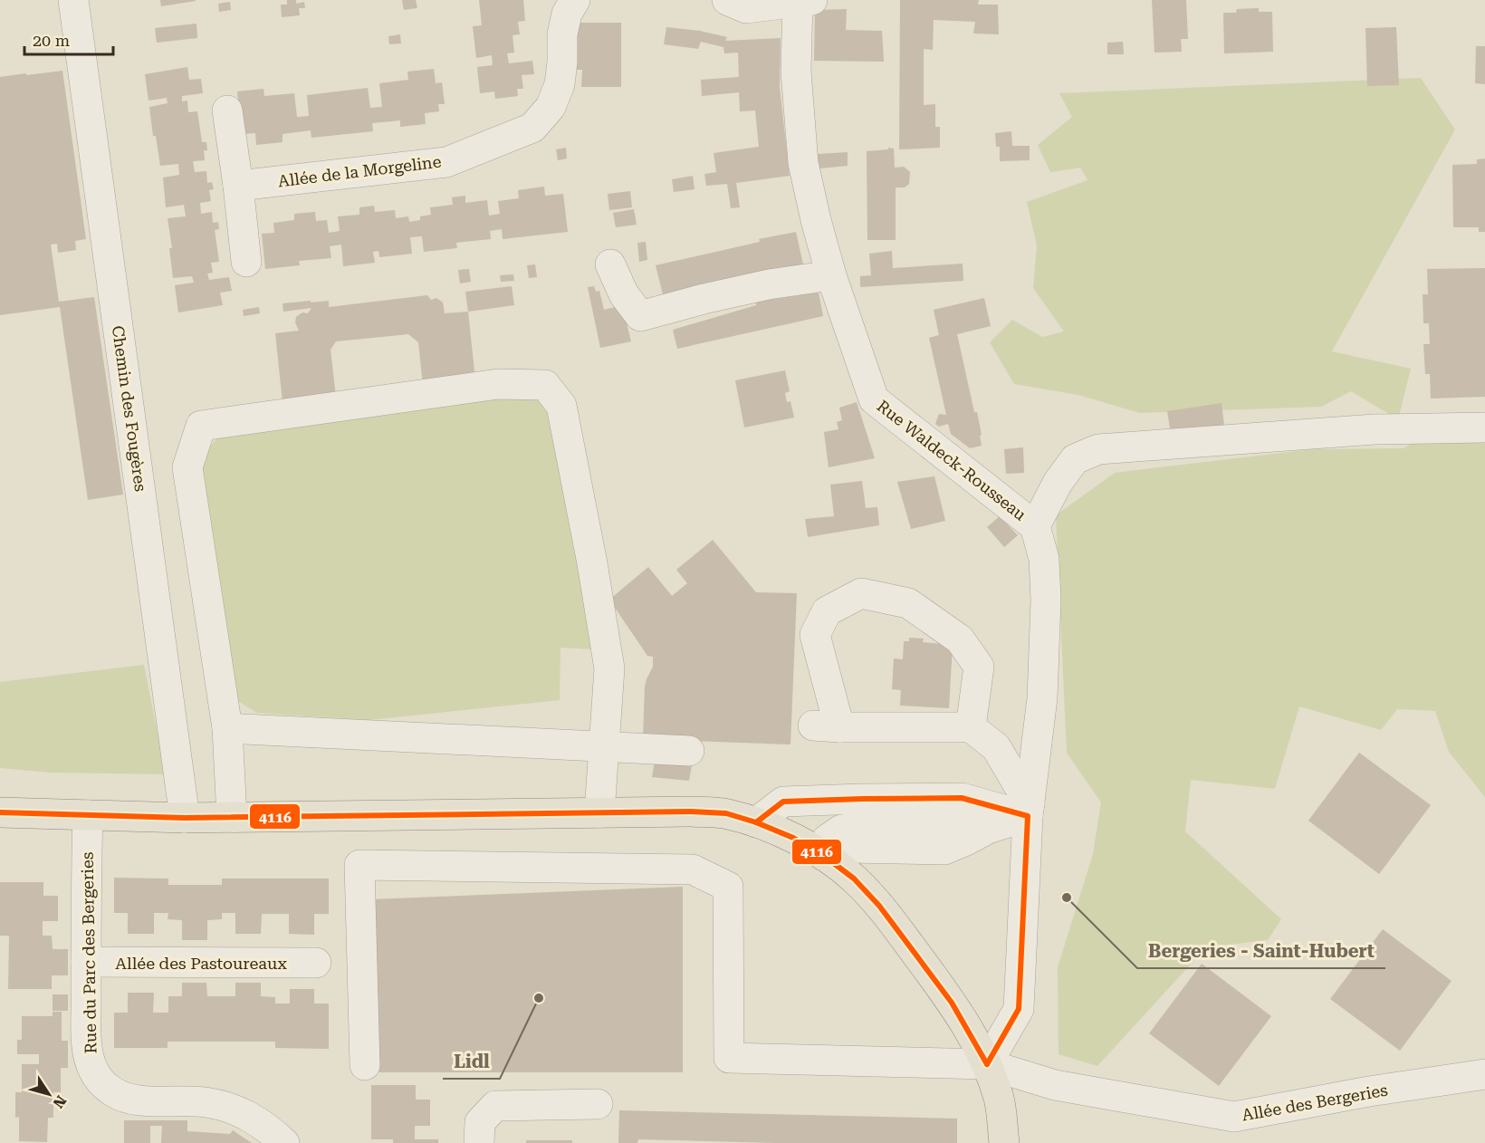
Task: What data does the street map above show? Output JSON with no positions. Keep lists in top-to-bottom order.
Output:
{
  "streets": {
    "street": [
      "Allée de la Morgeline",
      "Chemin des Fougères",
      "Rue Waldeck-Rousseau",
      "Rue du Parc des Bergeries",
      "Allée des Pastoureaux",
      "Allée des Bergeries"
    ]
  },
  "crossings": [
    ["Rue Waldeck-Rousseau", "Allée des Bergeries"],
    ["Rue du Parc des Bergeries", "Allée des Pastoureaux"]
  ],
  "places": ["Bergeries - Saint-Hubert", "Lidl"],
  "lines": ["transit line 4116"],
  "scale_bar": "20 m",
  "north": "bottom right"
}
